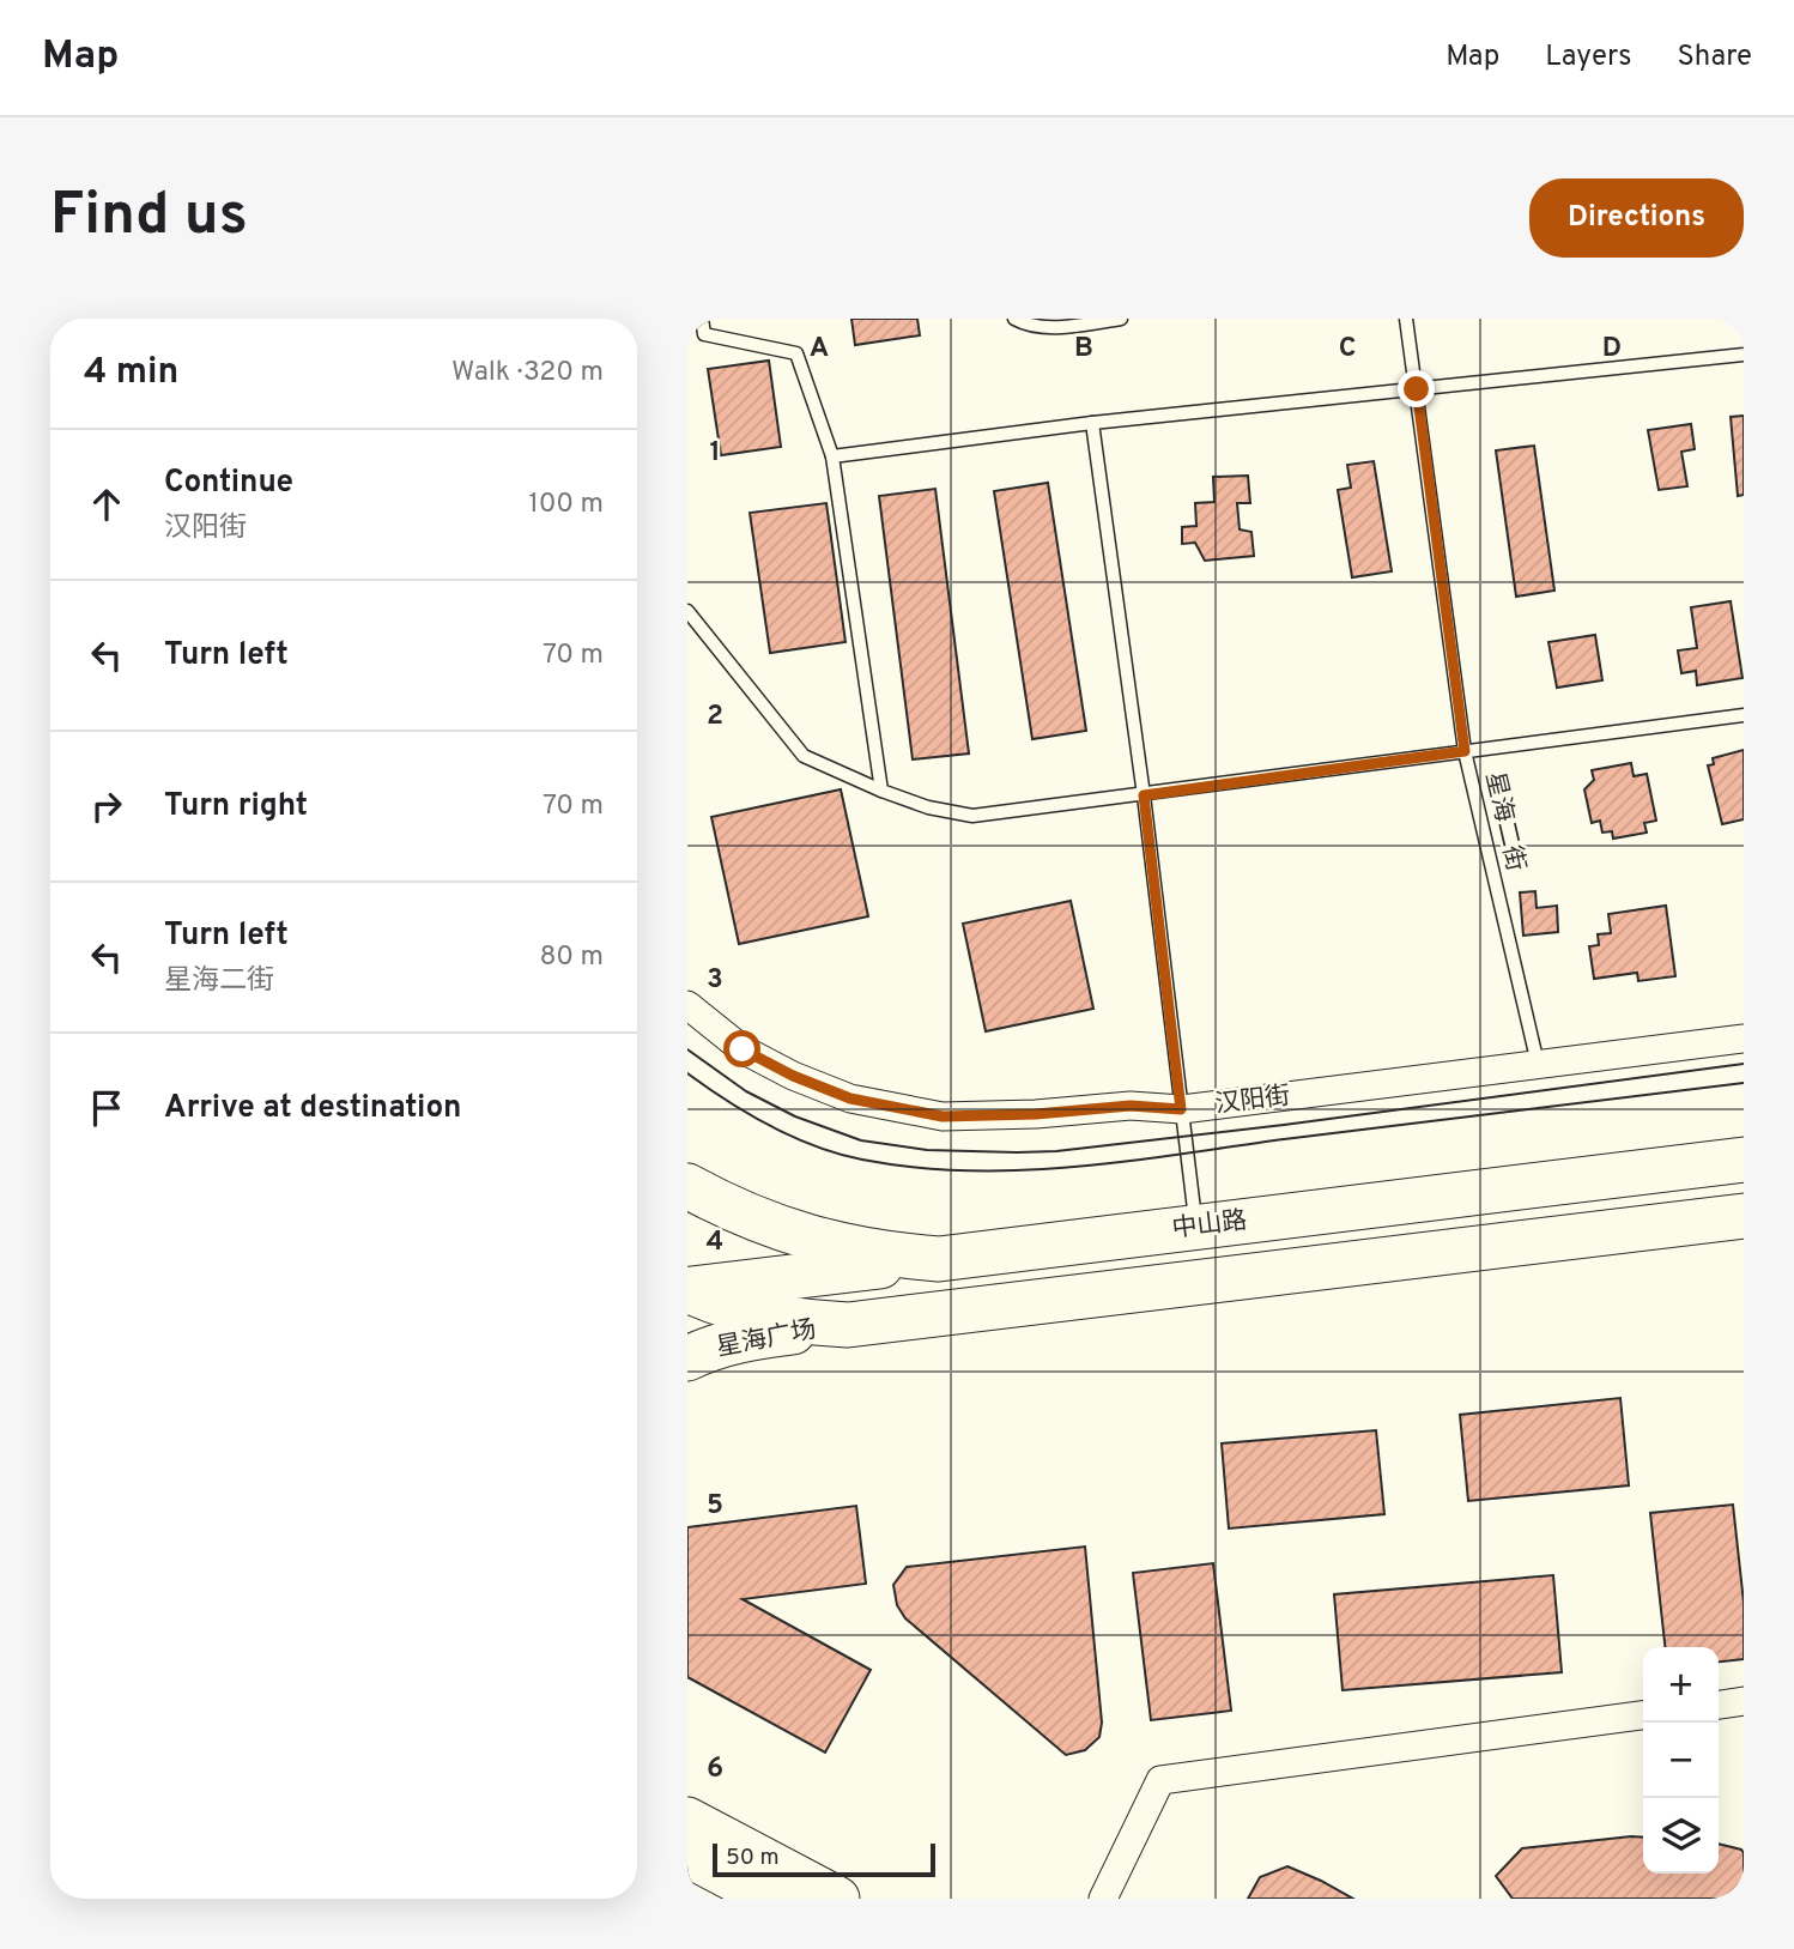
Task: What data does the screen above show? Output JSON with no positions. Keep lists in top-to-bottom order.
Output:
{
  "streets": {
    "highway": ["中山路", "星海广场"],
    "street": ["汉阳街"],
    "lane": ["星海二街"]
  },
  "crossings": [
    ["星海二街", "汉阳街"]
  ],
  "scale_bar": "50 m",
  "page": {
    "header": "Map",
    "nav": ["Map", "Layers", "Share"],
    "buttons": "Directions",
    "title": "Find us",
    "heading": ["4 min", "Walk · 320 m"],
    "list": [
      ["Continue", "汉阳街", "100 m"],
      ["Turn left", "70 m"],
      ["Turn right", "70 m"],
      ["Turn left", "星海二街", "80 m"],
      "Arrive at destination"
    ],
    "map_buttons": ["+", "−"],
    "scale": "50 m"
  },
  "grid": {
    "columns": [
      "A",
      "B",
      "C",
      "D"
    ],
    "rows": [
      "1",
      "2",
      "3",
      "4",
      "5",
      "6"
    ]
  }
}
